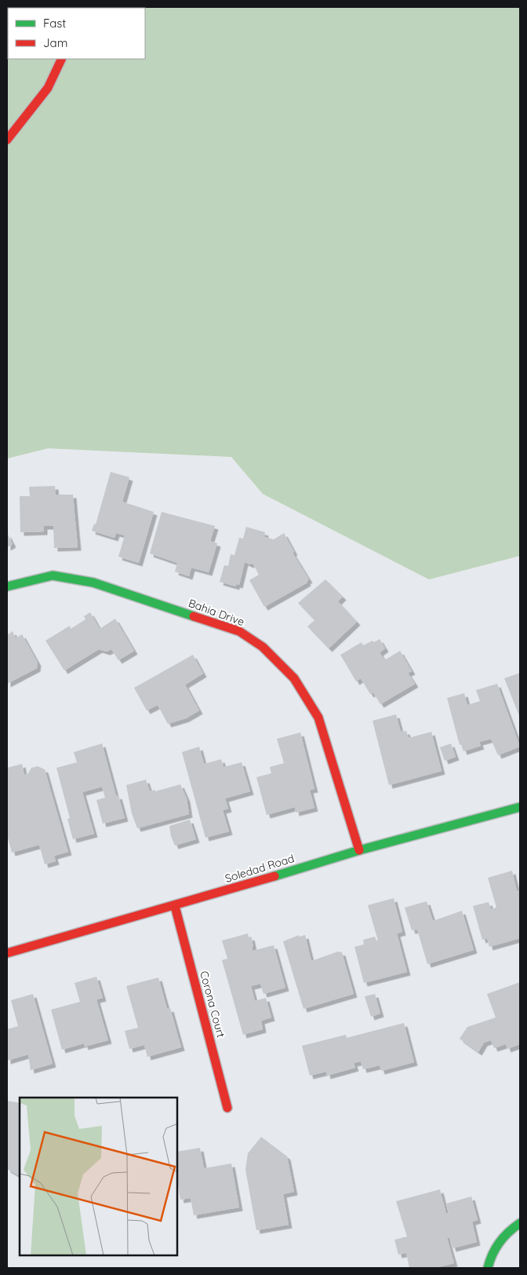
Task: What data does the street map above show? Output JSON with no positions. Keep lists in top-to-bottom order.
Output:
{
  "streets": {
    "street": ["Bahia Drive", "Soledad Road", "Corona Court"]
  },
  "crossings": [
    ["Bahia Drive", "Soledad Road"],
    ["Soledad Road", "Corona Court"]
  ],
  "legend": ["Fast", "Jam"]
}
